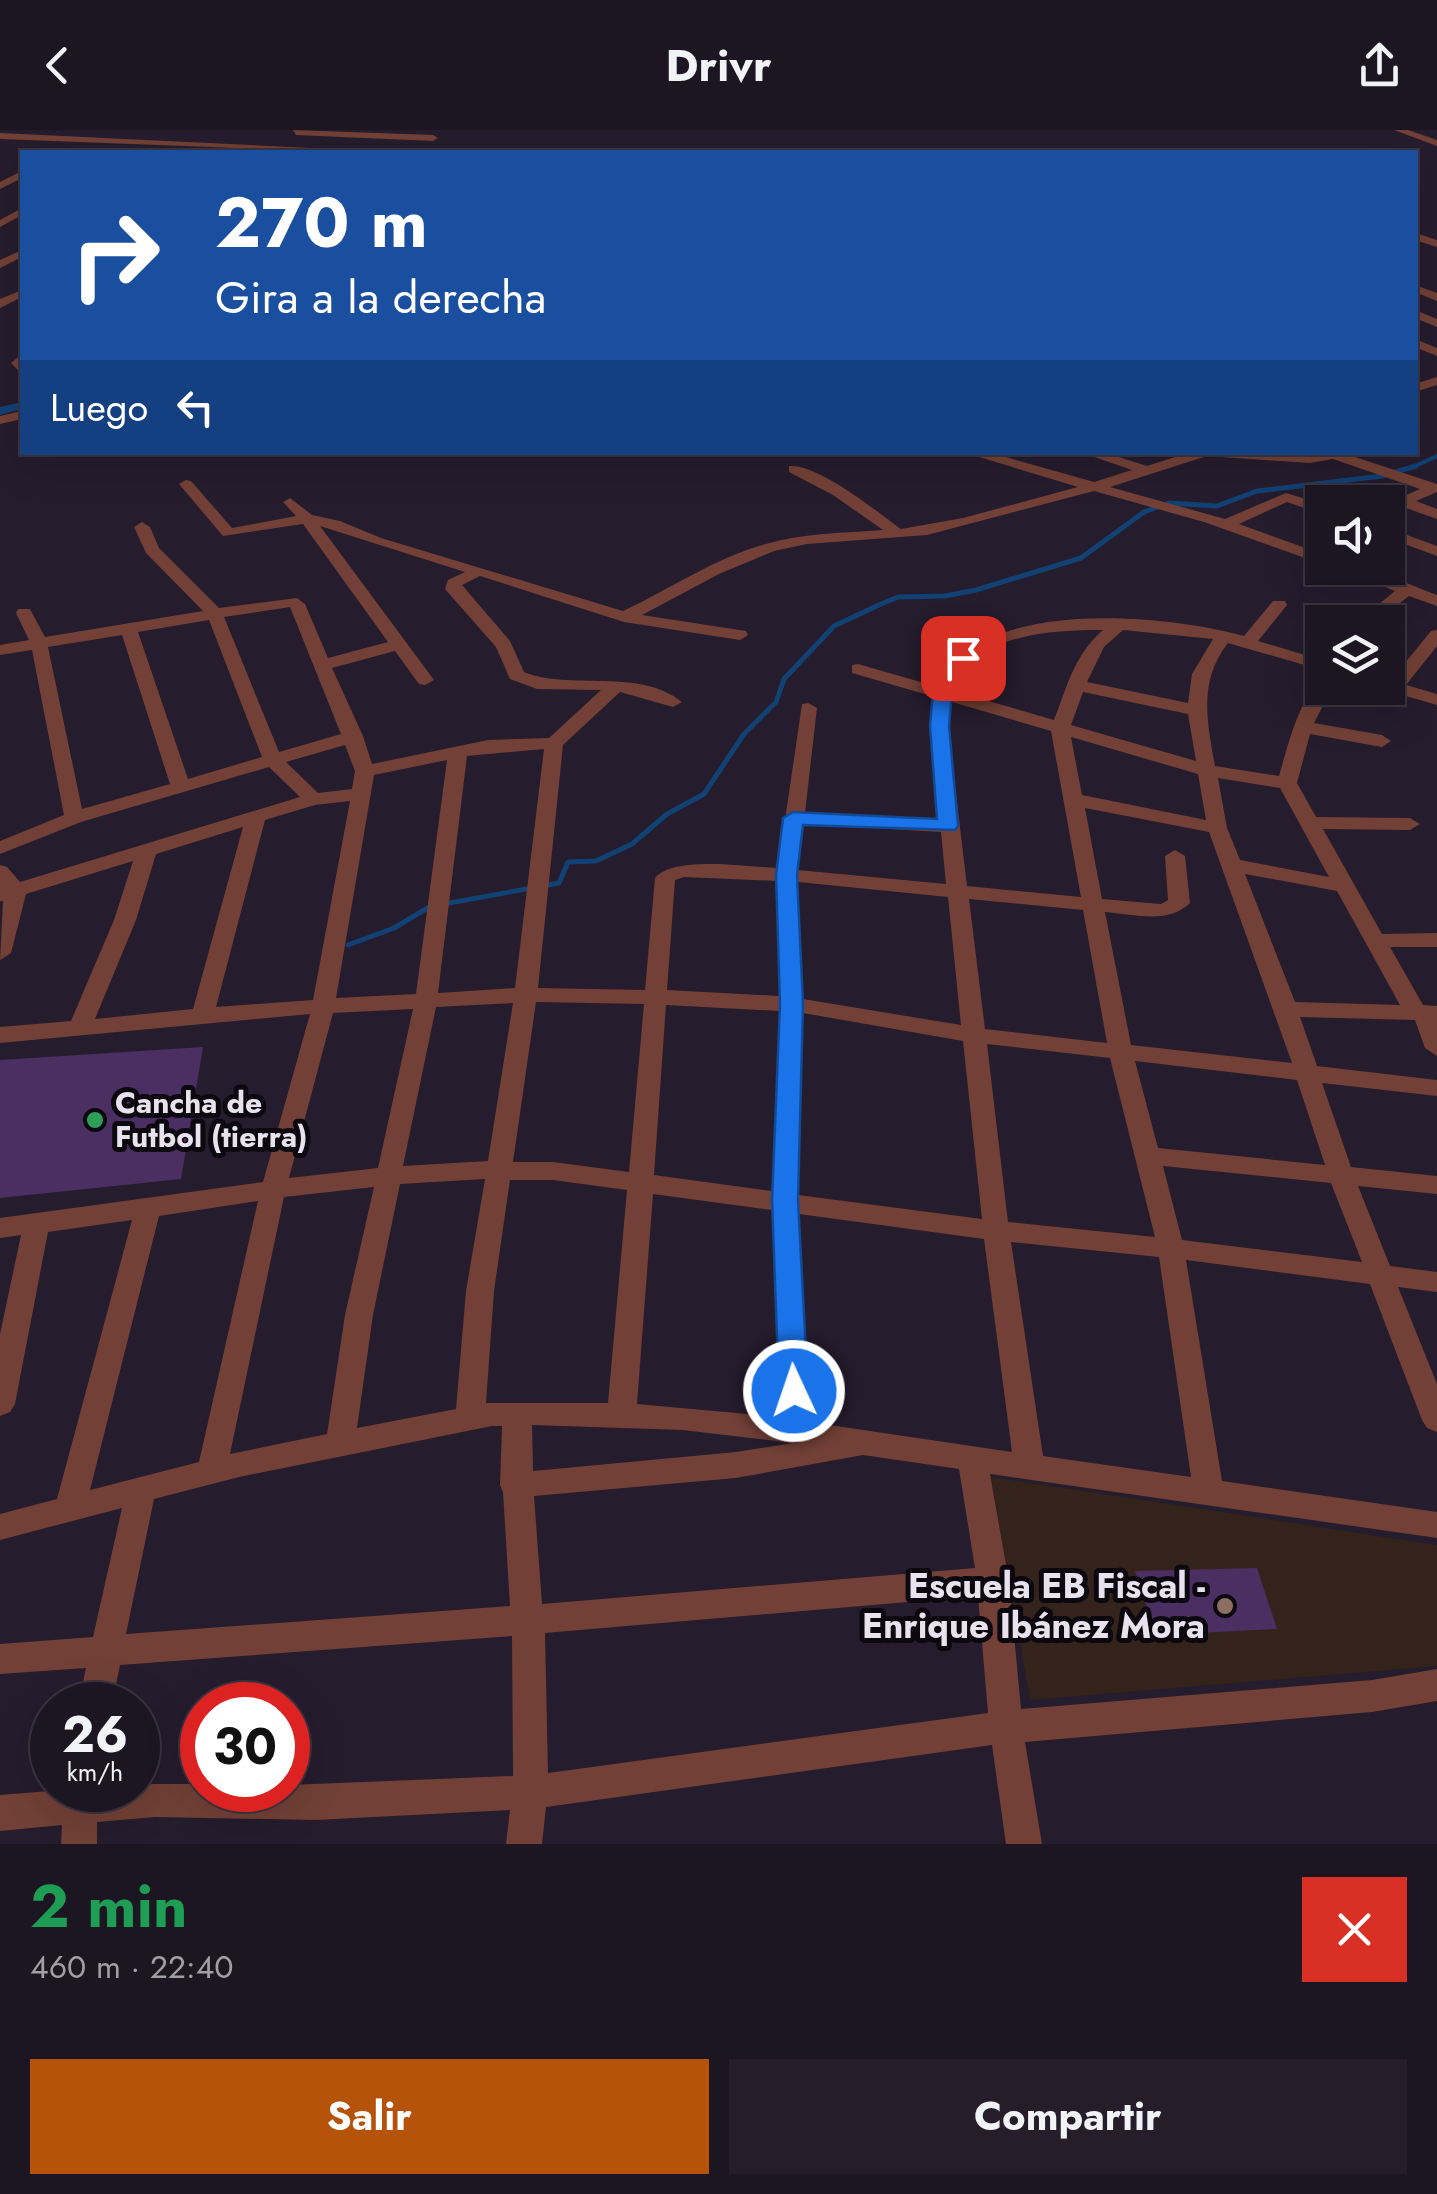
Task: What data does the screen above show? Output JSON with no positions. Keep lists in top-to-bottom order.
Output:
{
  "places": ["Cancha de Futbol (tierra)", "Escuela EB Fiscal - Enrique Ibánez Mora"],
  "page": {
    "header": "Drivr",
    "turn": ["270 m", "Gira a la derecha"],
    "then": "Luego",
    "speed": "26 km/h",
    "limit": "30",
    "heading": ["2 min", "460 m · 22:40"],
    "buttons": ["Salir", "Compartir"]
  }
}
